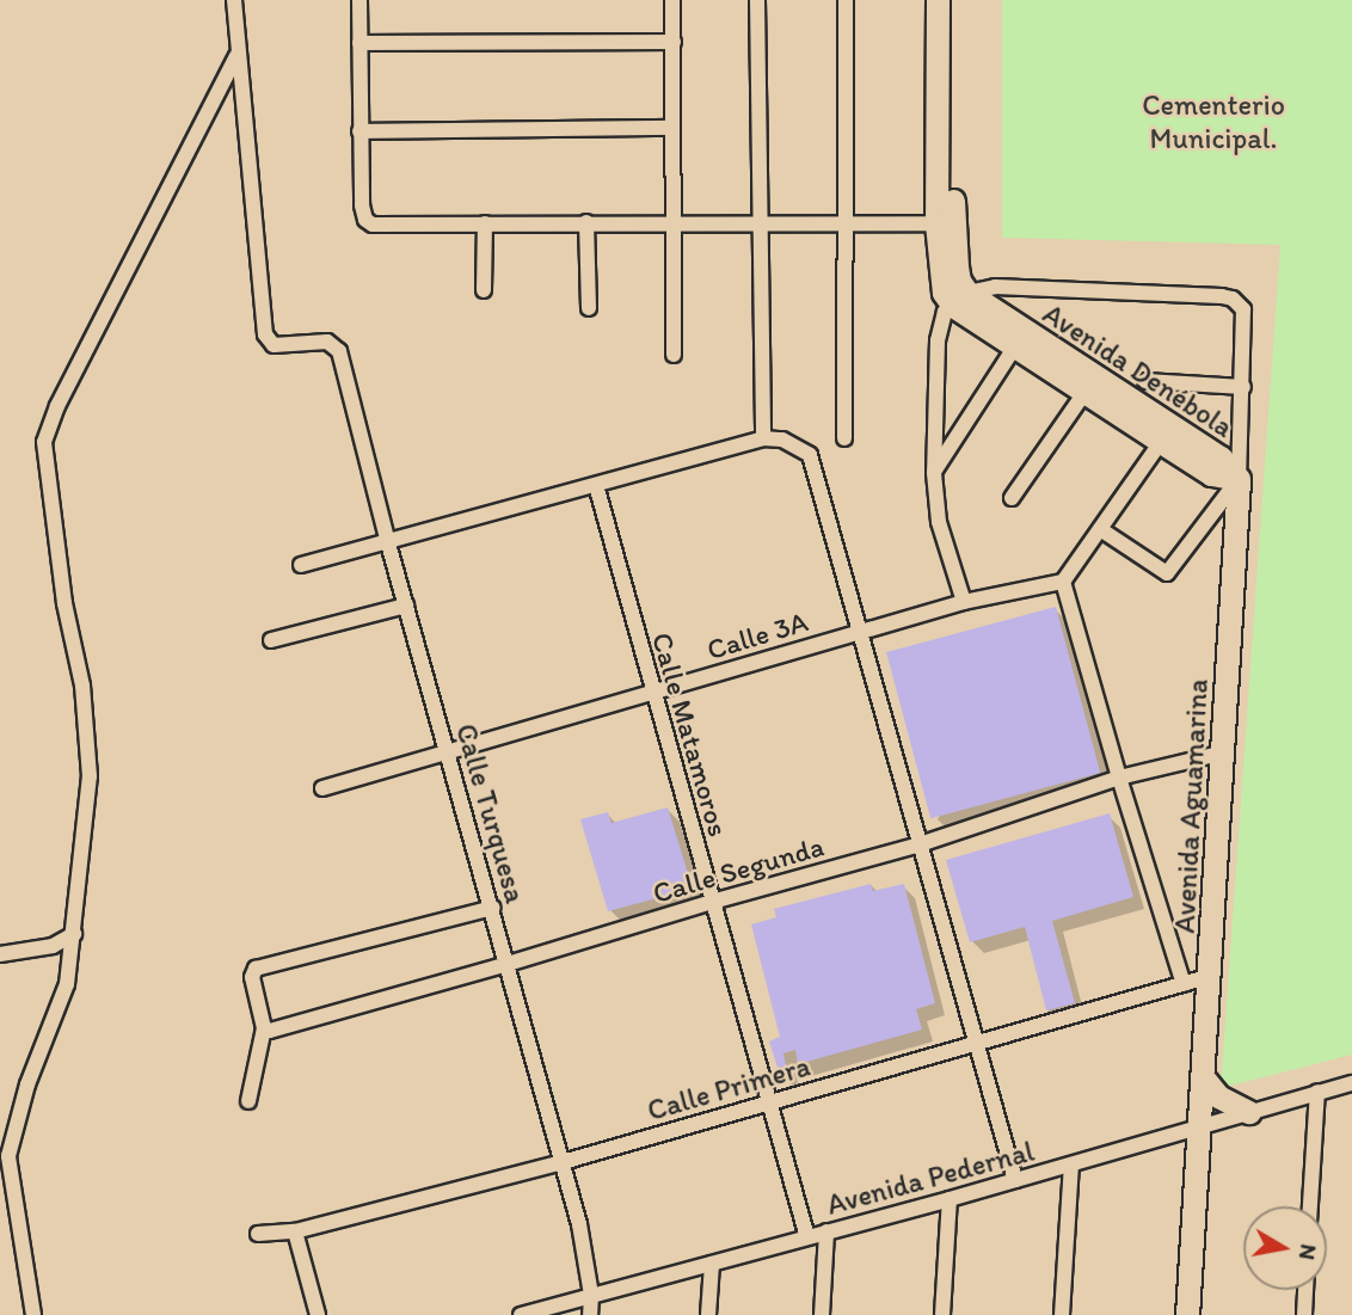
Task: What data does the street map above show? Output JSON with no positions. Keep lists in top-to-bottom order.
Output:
{
  "streets": {
    "main road": ["Avenida Denébola", "Avenida Aguamarina"],
    "street": [
      "Calle 3A",
      "Calle Matamoros",
      "Calle Turquesa",
      "Calle Segunda",
      "Calle Primera",
      "Avenida Pedernal"
    ]
  },
  "crossings": [
    ["Avenida Denébola", "Avenida Aguamarina"],
    ["Calle 3A", "Calle Matamoros"],
    ["Calle 3A", "Calle Turquesa"],
    ["Calle Matamoros", "Calle Segunda"],
    ["Calle Matamoros", "Calle Primera"],
    ["Calle Matamoros", "Avenida Pedernal"],
    ["Avenida Aguamarina", "Calle Segunda"],
    ["Avenida Aguamarina", "Calle Primera"],
    ["Avenida Aguamarina", "Avenida Pedernal"],
    ["Calle Turquesa", "Calle Segunda"],
    ["Calle Turquesa", "Calle Primera"],
    ["Calle Turquesa", "Avenida Pedernal"]
  ],
  "parks": ["Cementerio Municipal."],
  "north": "right"
}
